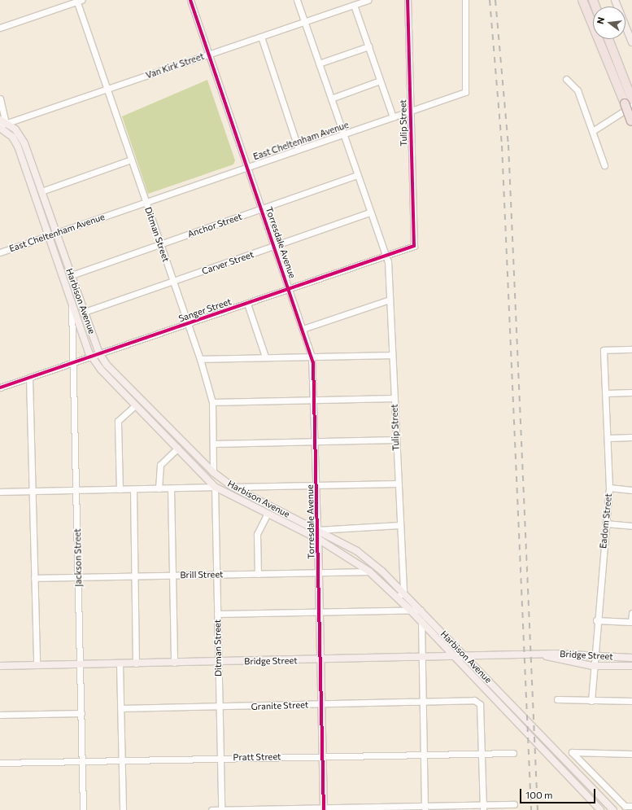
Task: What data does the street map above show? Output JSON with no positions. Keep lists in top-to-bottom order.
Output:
{
  "streets": {
    "main road": ["Torresdale Avenue", "Harbison Avenue", "Bridge Street"],
    "street": [
      "Van Kirk Street",
      "Tulip Street",
      "East Cheltenham Avenue",
      "Anchor Street",
      "Ditman Street",
      "Carver Street",
      "Sanger Street",
      "Eadom Street",
      "Jackson Street",
      "Brill Street",
      "Granite Street",
      "Pratt Street"
    ]
  },
  "crossings": [
    ["Van Kirk Street", "Tulip Street"],
    ["Van Kirk Street", "Ditman Street"],
    ["Van Kirk Street", "Torresdale Avenue"],
    ["Van Kirk Street", "Harbison Avenue"],
    ["Tulip Street", "East Cheltenham Avenue"],
    ["Tulip Street", "Anchor Street"],
    ["Tulip Street", "Carver Street"],
    ["Tulip Street", "Harbison Avenue"],
    ["Tulip Street", "Sanger Street"],
    ["East Cheltenham Avenue", "Ditman Street"],
    ["East Cheltenham Avenue", "Torresdale Avenue"],
    ["East Cheltenham Avenue", "Harbison Avenue"],
    ["Anchor Street", "Ditman Street"],
    ["Anchor Street", "Torresdale Avenue"],
    ["Anchor Street", "Harbison Avenue"],
    ["Ditman Street", "Carver Street"],
    ["Ditman Street", "Harbison Avenue"],
    ["Ditman Street", "Sanger Street"],
    ["Ditman Street", "Brill Street"],
    ["Ditman Street", "Bridge Street"],
    ["Ditman Street", "Granite Street"],
    ["Ditman Street", "Pratt Street"],
    ["Torresdale Avenue", "Carver Street"],
    ["Torresdale Avenue", "Harbison Avenue"],
    ["Torresdale Avenue", "Sanger Street"],
    ["Torresdale Avenue", "Brill Street"],
    ["Torresdale Avenue", "Bridge Street"],
    ["Torresdale Avenue", "Granite Street"],
    ["Torresdale Avenue", "Pratt Street"],
    ["Carver Street", "Harbison Avenue"],
    ["Harbison Avenue", "Sanger Street"],
    ["Harbison Avenue", "Jackson Street"],
    ["Harbison Avenue", "Brill Street"],
    ["Harbison Avenue", "Bridge Street"],
    ["Sanger Street", "Jackson Street"],
    ["Eadom Street", "Bridge Street"],
    ["Jackson Street", "Brill Street"],
    ["Jackson Street", "Bridge Street"],
    ["Jackson Street", "Pratt Street"],
    ["Granite Street", "Pratt Street"]
  ],
  "scale_bar": "100 m",
  "north": "left"
}
